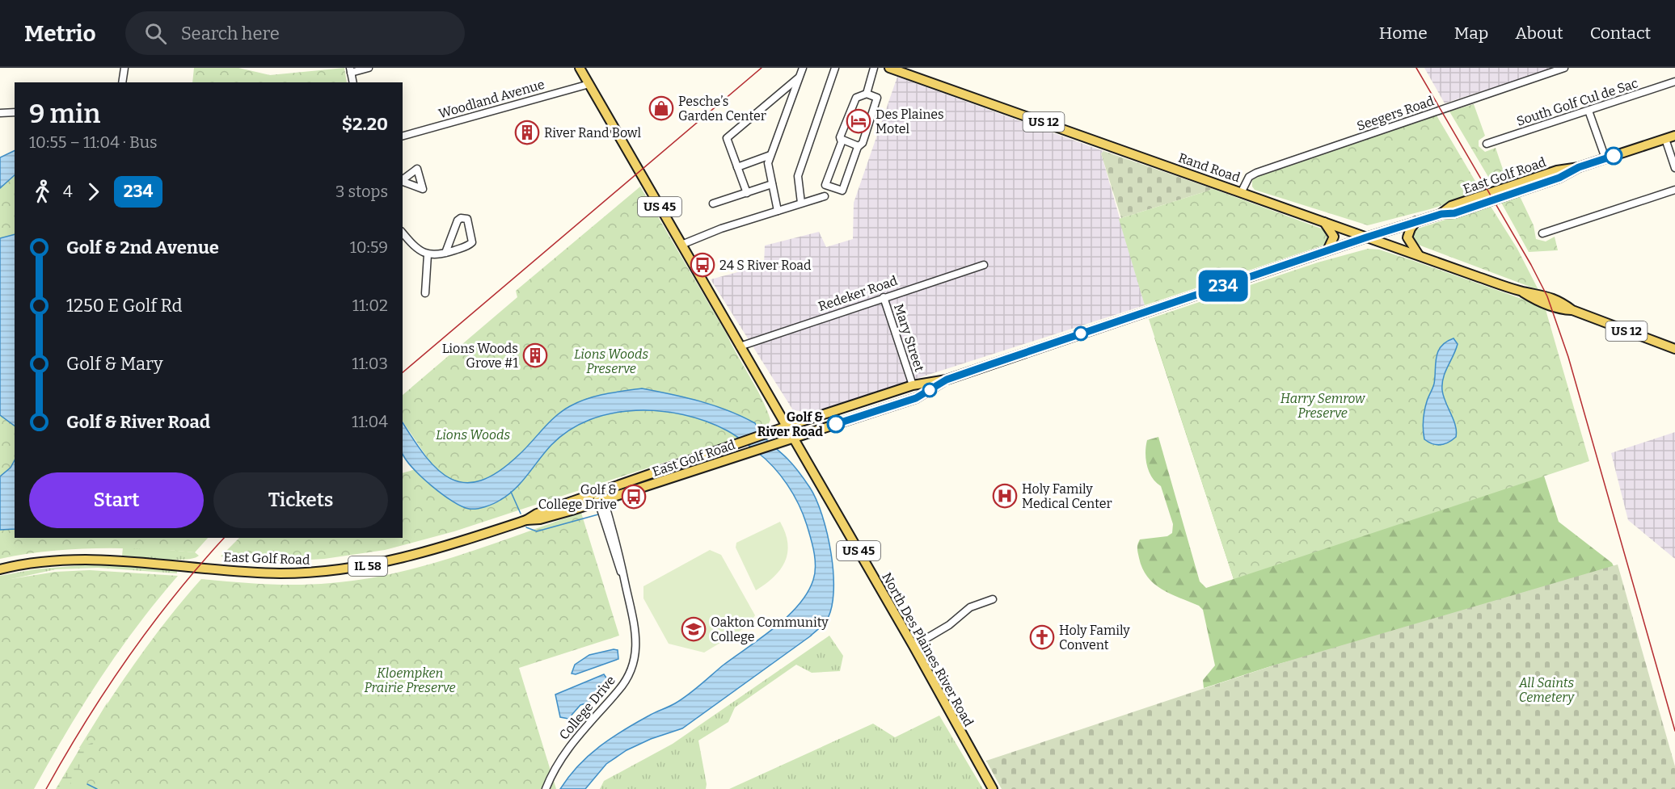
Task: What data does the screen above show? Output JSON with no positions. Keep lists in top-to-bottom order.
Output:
{
  "streets": {
    "main road": [
      "US 12",
      "Rand Road",
      "East Golf Road",
      "US 45",
      "IL 58",
      "North Des Plaines River Road"
    ],
    "street": [
      "Woodland Avenue",
      "South Golf Cul de Sac",
      "Seegers Road",
      "Redeker Road",
      "Mary Street",
      "College Drive"
    ]
  },
  "crossings": [
    ["Woodland Avenue", "US 45"],
    ["Seegers Road", "Rand Road"],
    ["Rand Road", "East Golf Road"],
    ["East Golf Road", "Mary Street"],
    ["East Golf Road", "North Des Plaines River Road"],
    ["East Golf Road", "College Drive"],
    ["US 45", "Redeker Road"],
    ["US 45", "North Des Plaines River Road"],
    ["Redeker Road", "Mary Street"],
    ["Redeker Road", "North Des Plaines River Road"]
  ],
  "parks": [
    "Lions Woods Preserve",
    "Harry Semrow Preserve",
    "Lions Woods",
    "Kloempken Prairie Preserve",
    "All Saints Cemetery"
  ],
  "places": {
    "shop": ["Pesche’s Garden Center"],
    "hotel": ["Des Plaines Motel"],
    "building": ["River Rand Bowl", "Lions Woods Grove #1"],
    "bus stop": ["24 S River Road", "Golf & College Drive"],
    "other": ["Golf & River Road"],
    "hospital": ["Holy Family Medical Center"],
    "school or university": ["Oakton Community College"],
    "church": ["Holy Family Convent"]
  },
  "lines": ["bus line 234"],
  "page": {
    "header": "Metrio",
    "search": "Search here",
    "nav": [
      "Home",
      "Map",
      "About",
      "Contact"
    ],
    "on_map": "234",
    "heading": ["9 min", "10:55 – 11:04 · Bus", "$2.20"],
    "legs": ["4", "234", "3 stops"],
    "list": [
      {
        "name": "Golf & 2nd Avenue",
        "value": "10:59"
      },
      {
        "name": "1250 E Golf Rd",
        "value": "11:02"
      },
      {
        "name": "Golf & Mary",
        "value": "11:03"
      },
      {
        "name": "Golf & River Road",
        "value": "11:04"
      }
    ],
    "buttons": ["Start", "Tickets"]
  }
}
